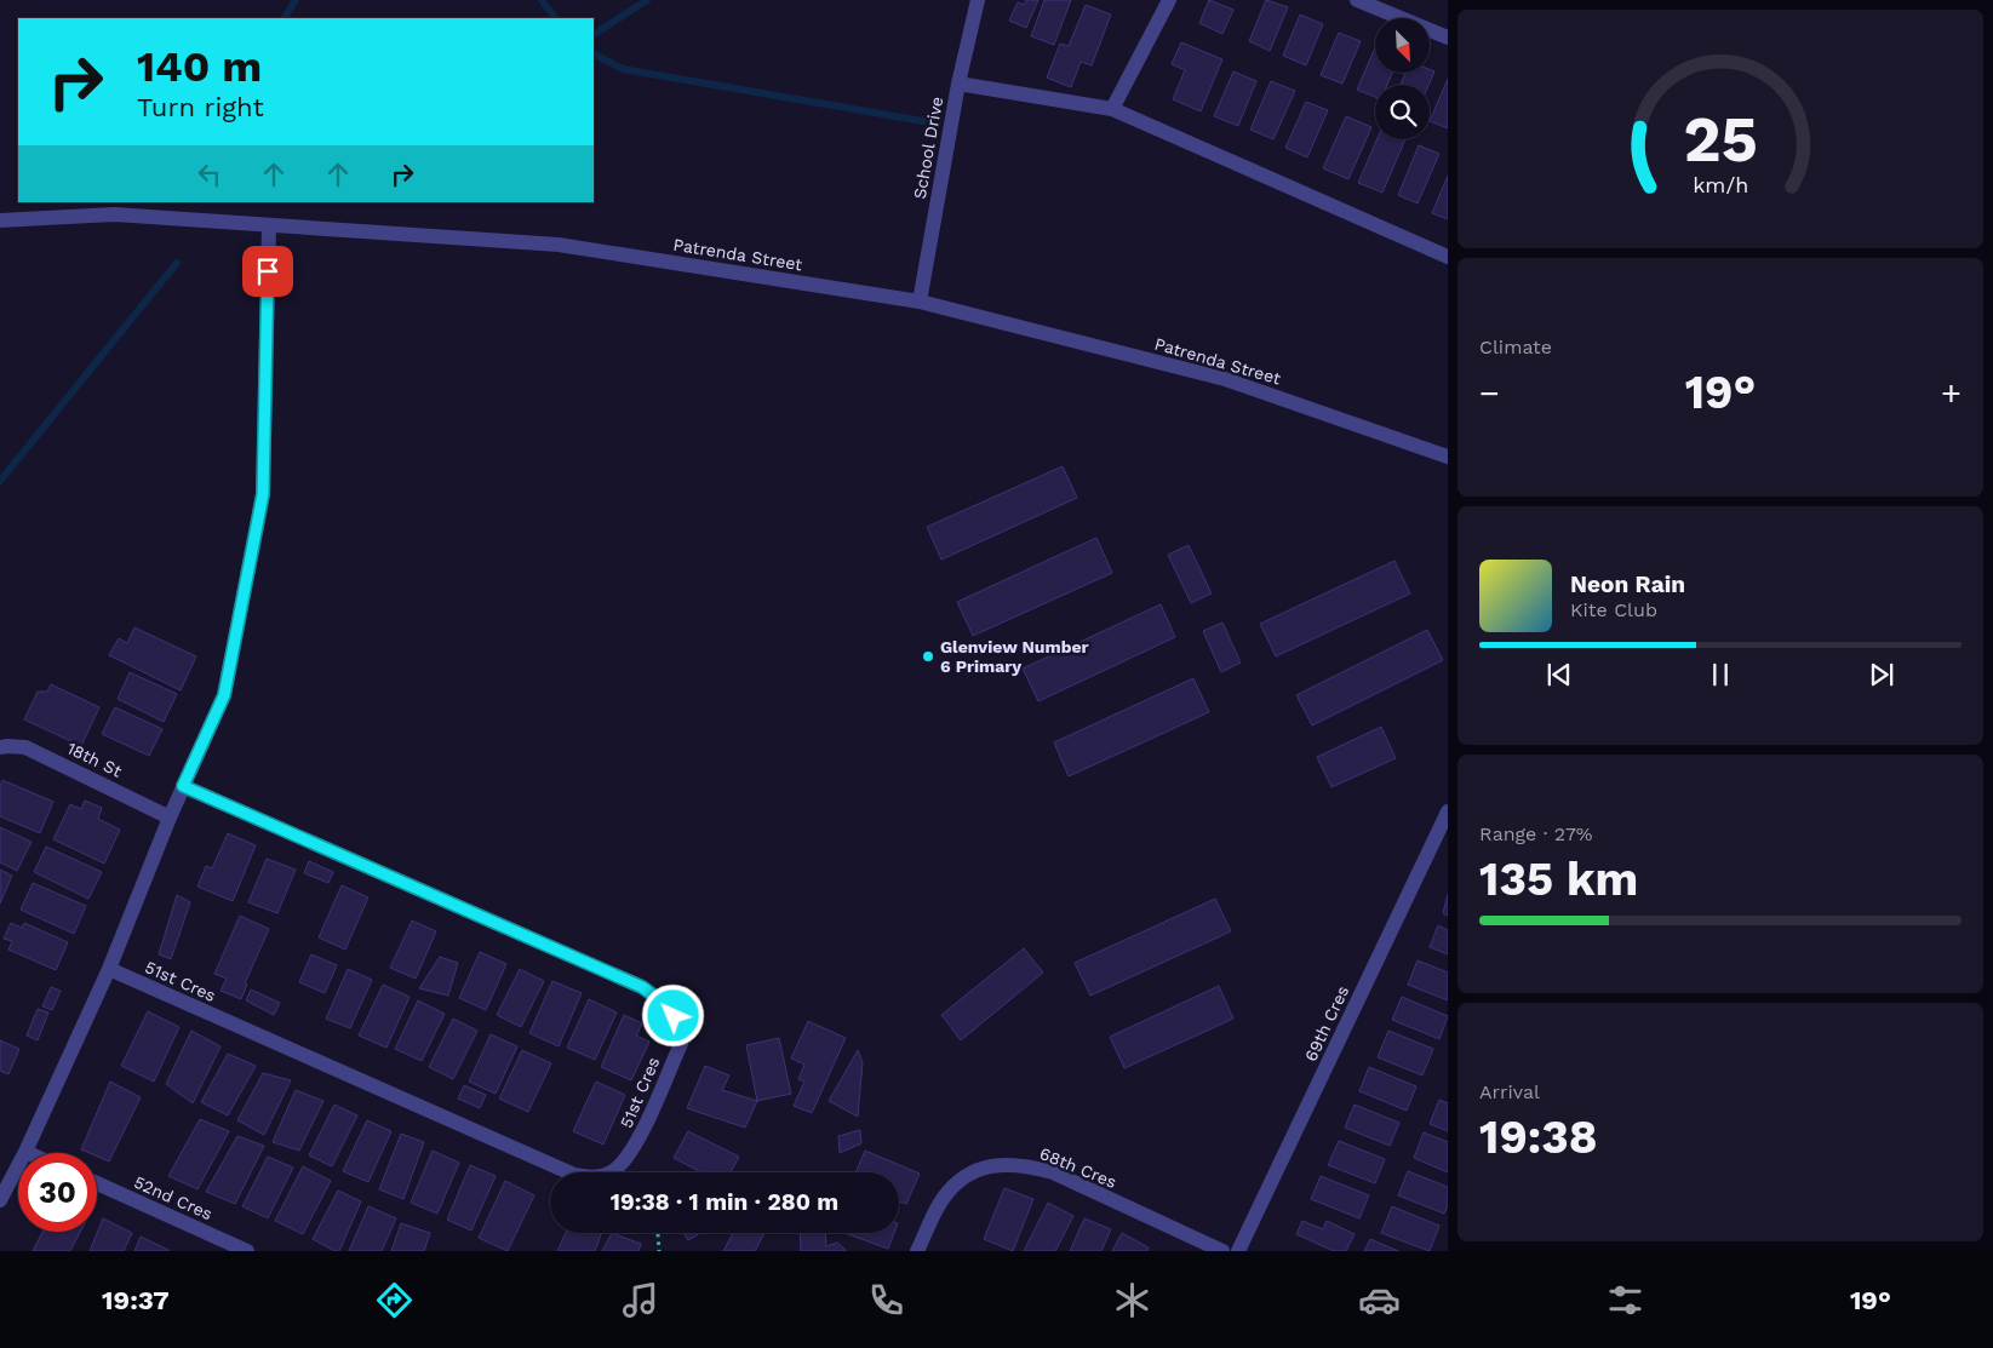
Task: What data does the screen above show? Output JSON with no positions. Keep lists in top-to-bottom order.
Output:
{
  "streets": {
    "street": [
      "School Drive",
      "Patrenda Street",
      "18th St",
      "51st Cres",
      "69th Cres",
      "68th Cres",
      "52nd Cres"
    ]
  },
  "crossings": [
    ["School Drive", "Patrenda Street"]
  ],
  "places": ["Glenview Number 6 Primary"],
  "north": "bottom right",
  "page": {
    "turn": ["140 m", "Turn right"],
    "tile": [
      "Climate",
      ["Range · 27%", "135 km"],
      ["Arrival", "19:38"]
    ],
    "heat": ["−", "19°", "+"],
    "song": ["Neon Rain", "Kite Club"],
    "limit": "30",
    "trip": "19:38 · 1 min · 280 m",
    "tabs": ["19:37", "19°"],
    "gauge": ["25", "km/h"]
  }
}
